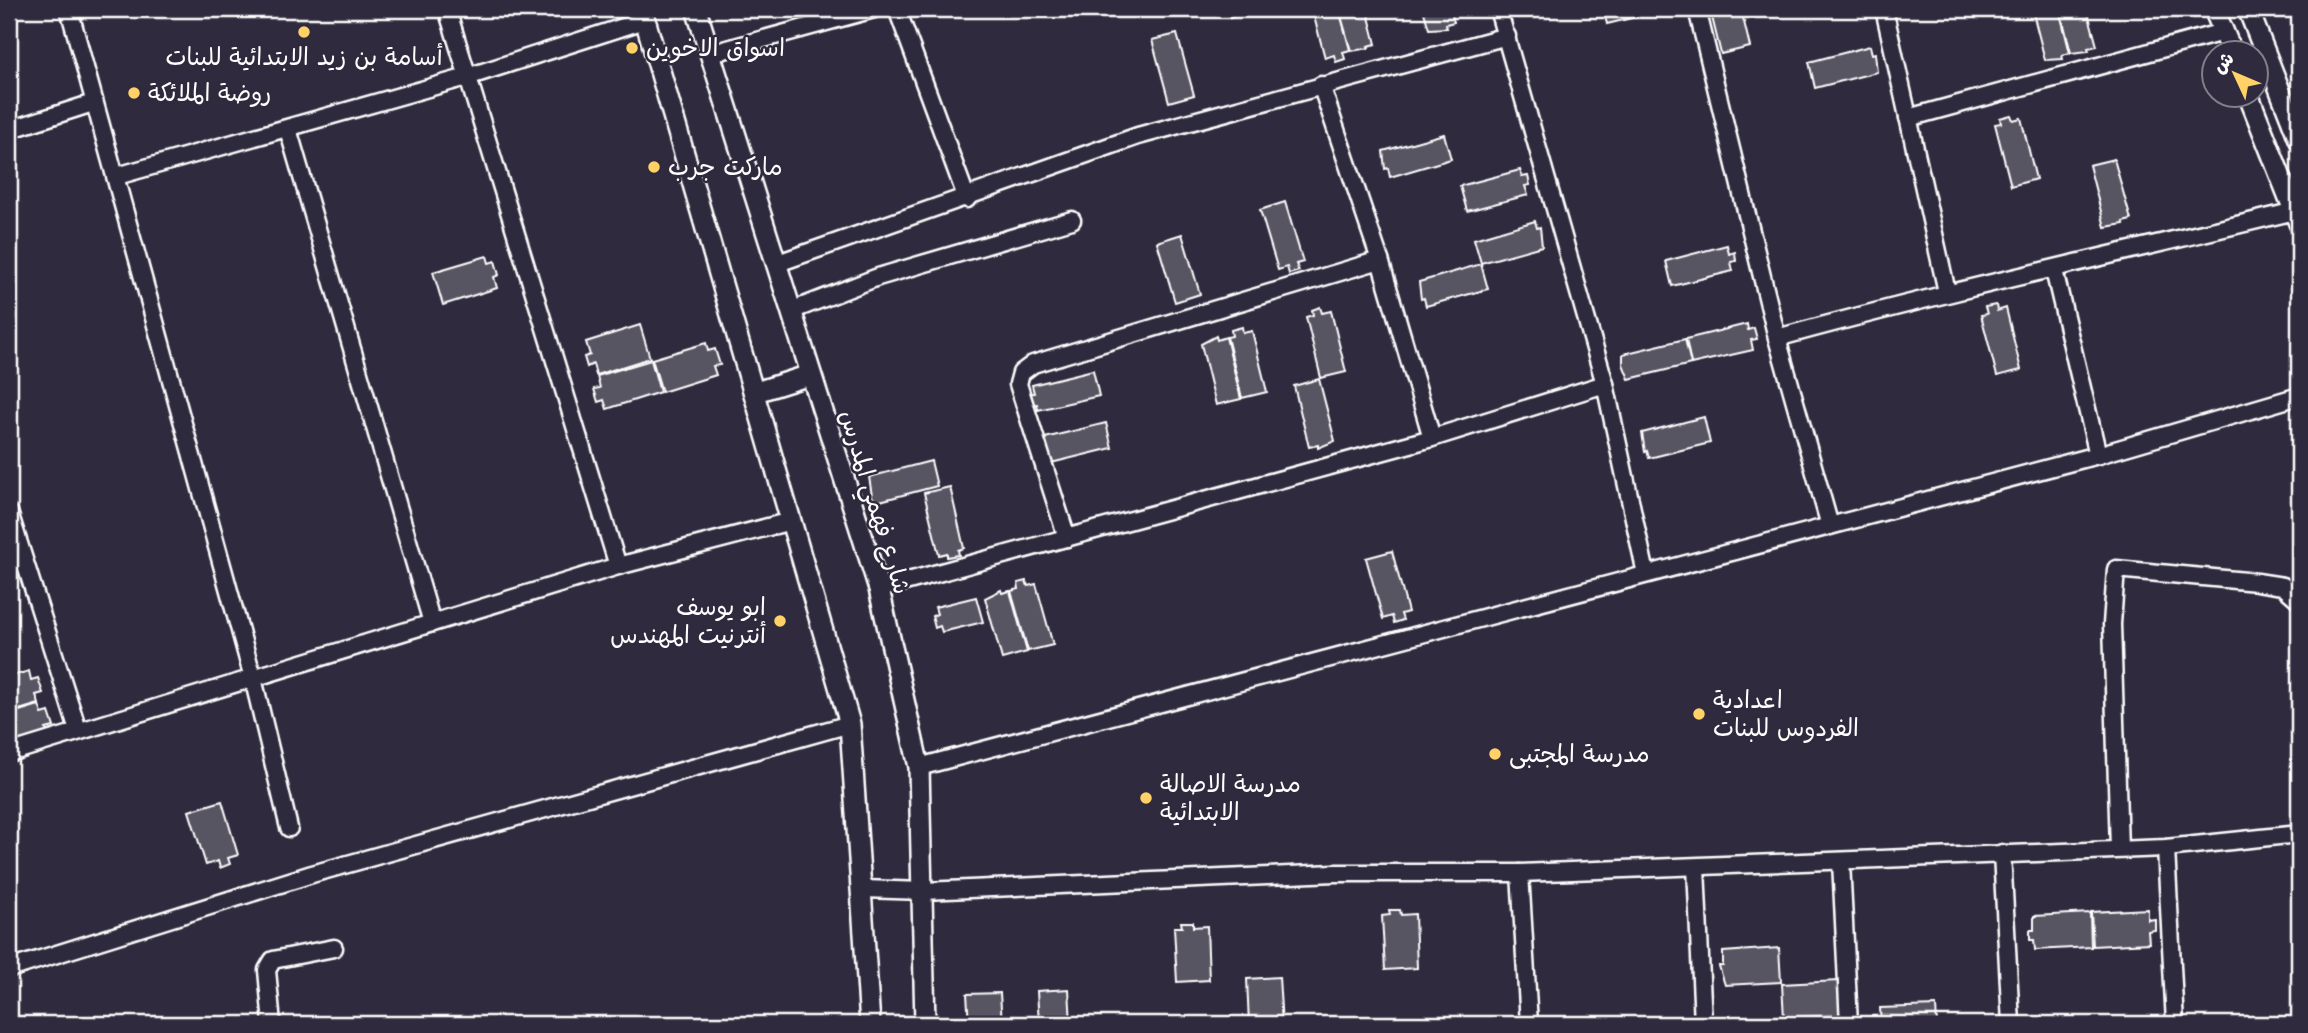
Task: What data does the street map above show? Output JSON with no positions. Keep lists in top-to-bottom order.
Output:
{
  "streets": {
    "street": ["شارع فهمي المدرس"]
  },
  "places": [
    "أسامة بن زيد الابتدائية للبنات",
    "اسواق الاخوين",
    "روضة الملائكة",
    "ماركت جرب",
    "ابو يوسف أنترنيت المهندس",
    "اعدادية الفردوس للبنات",
    "مدرسة المجتبى",
    "مدرسة الاصالة الابتدائية"
  ],
  "north": "top left"
}
